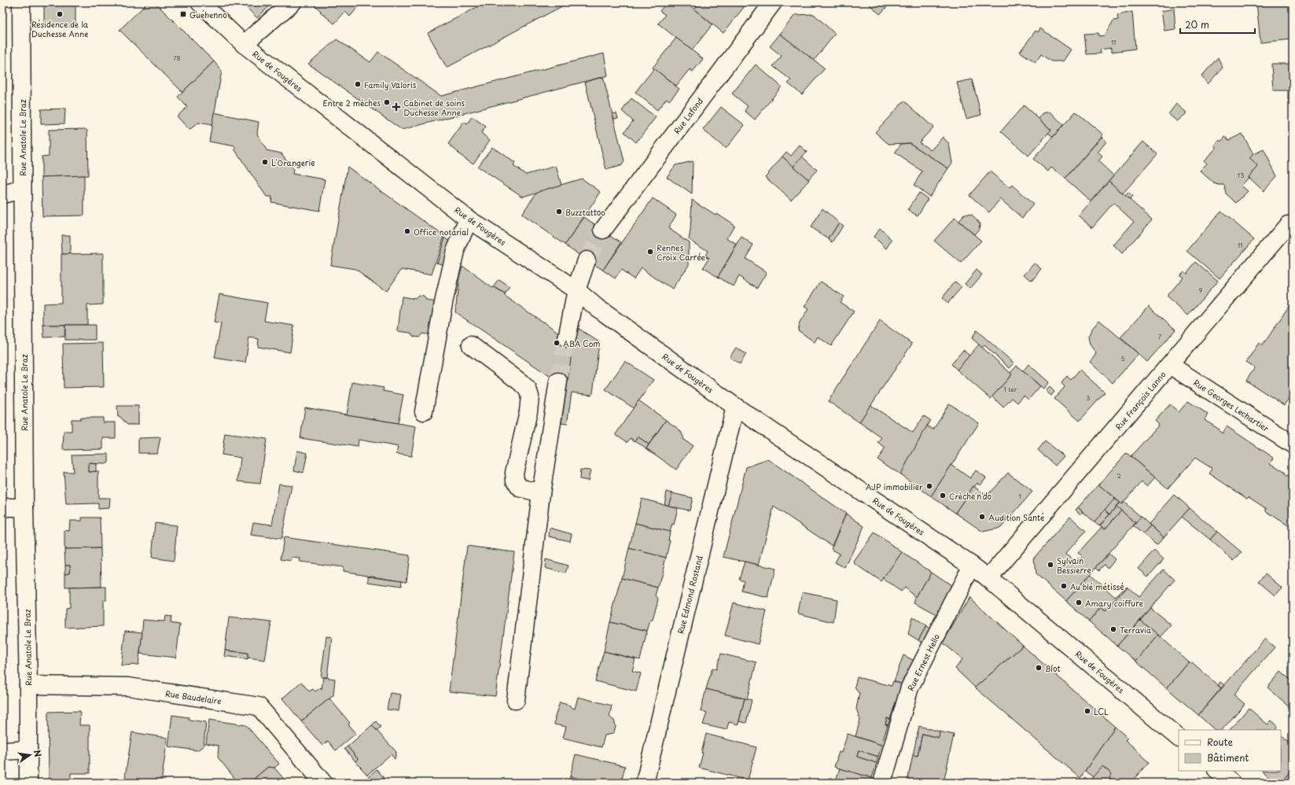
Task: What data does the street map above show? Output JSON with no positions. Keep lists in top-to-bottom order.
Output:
{
  "streets": {
    "street": [
      "Rue de Fougères",
      "Rue Lafond",
      "Rue Anatole Le Braz",
      "Rue François Lanno",
      "Rue Georges Lechartier",
      "Rue Edmond Rostand",
      "Rue Ernest Hello",
      "Rue Baudelaire"
    ]
  },
  "crossings": [
    ["Rue de Fougères", "Rue François Lanno"],
    ["Rue de Fougères", "Rue Edmond Rostand"],
    ["Rue de Fougères", "Rue Ernest Hello"],
    ["Rue Anatole Le Braz", "Rue Baudelaire"],
    ["Rue François Lanno", "Rue Georges Lechartier"]
  ],
  "places": {
    "other": [
      "Résidence de la Duchesse Anne",
      "Family Valoris",
      "Entre 2 mèches",
      "L'Orangerie",
      "Buzztattoo",
      "Office notarial",
      "Rennes Croix Carrée",
      "ABA Com",
      "AJP immobilier",
      "Crèche'n'do",
      "Audition Santé",
      "Sylvain Bessierre",
      "Au blé métissé",
      "Amary coiffure",
      "Terravia",
      "Blot",
      "LCL"
    ],
    "transit": ["Guéhenno"],
    "health": ["Cabinet de soins Duchesse Anne"]
  },
  "house_numbers": [
    "11",
    "78",
    "13",
    "11",
    "9",
    "7",
    "5",
    "1 ter",
    "3",
    "2",
    "1"
  ],
  "legend": ["Route", "Bâtiment"],
  "scale_bar": "20 m",
  "north": "right"
}
